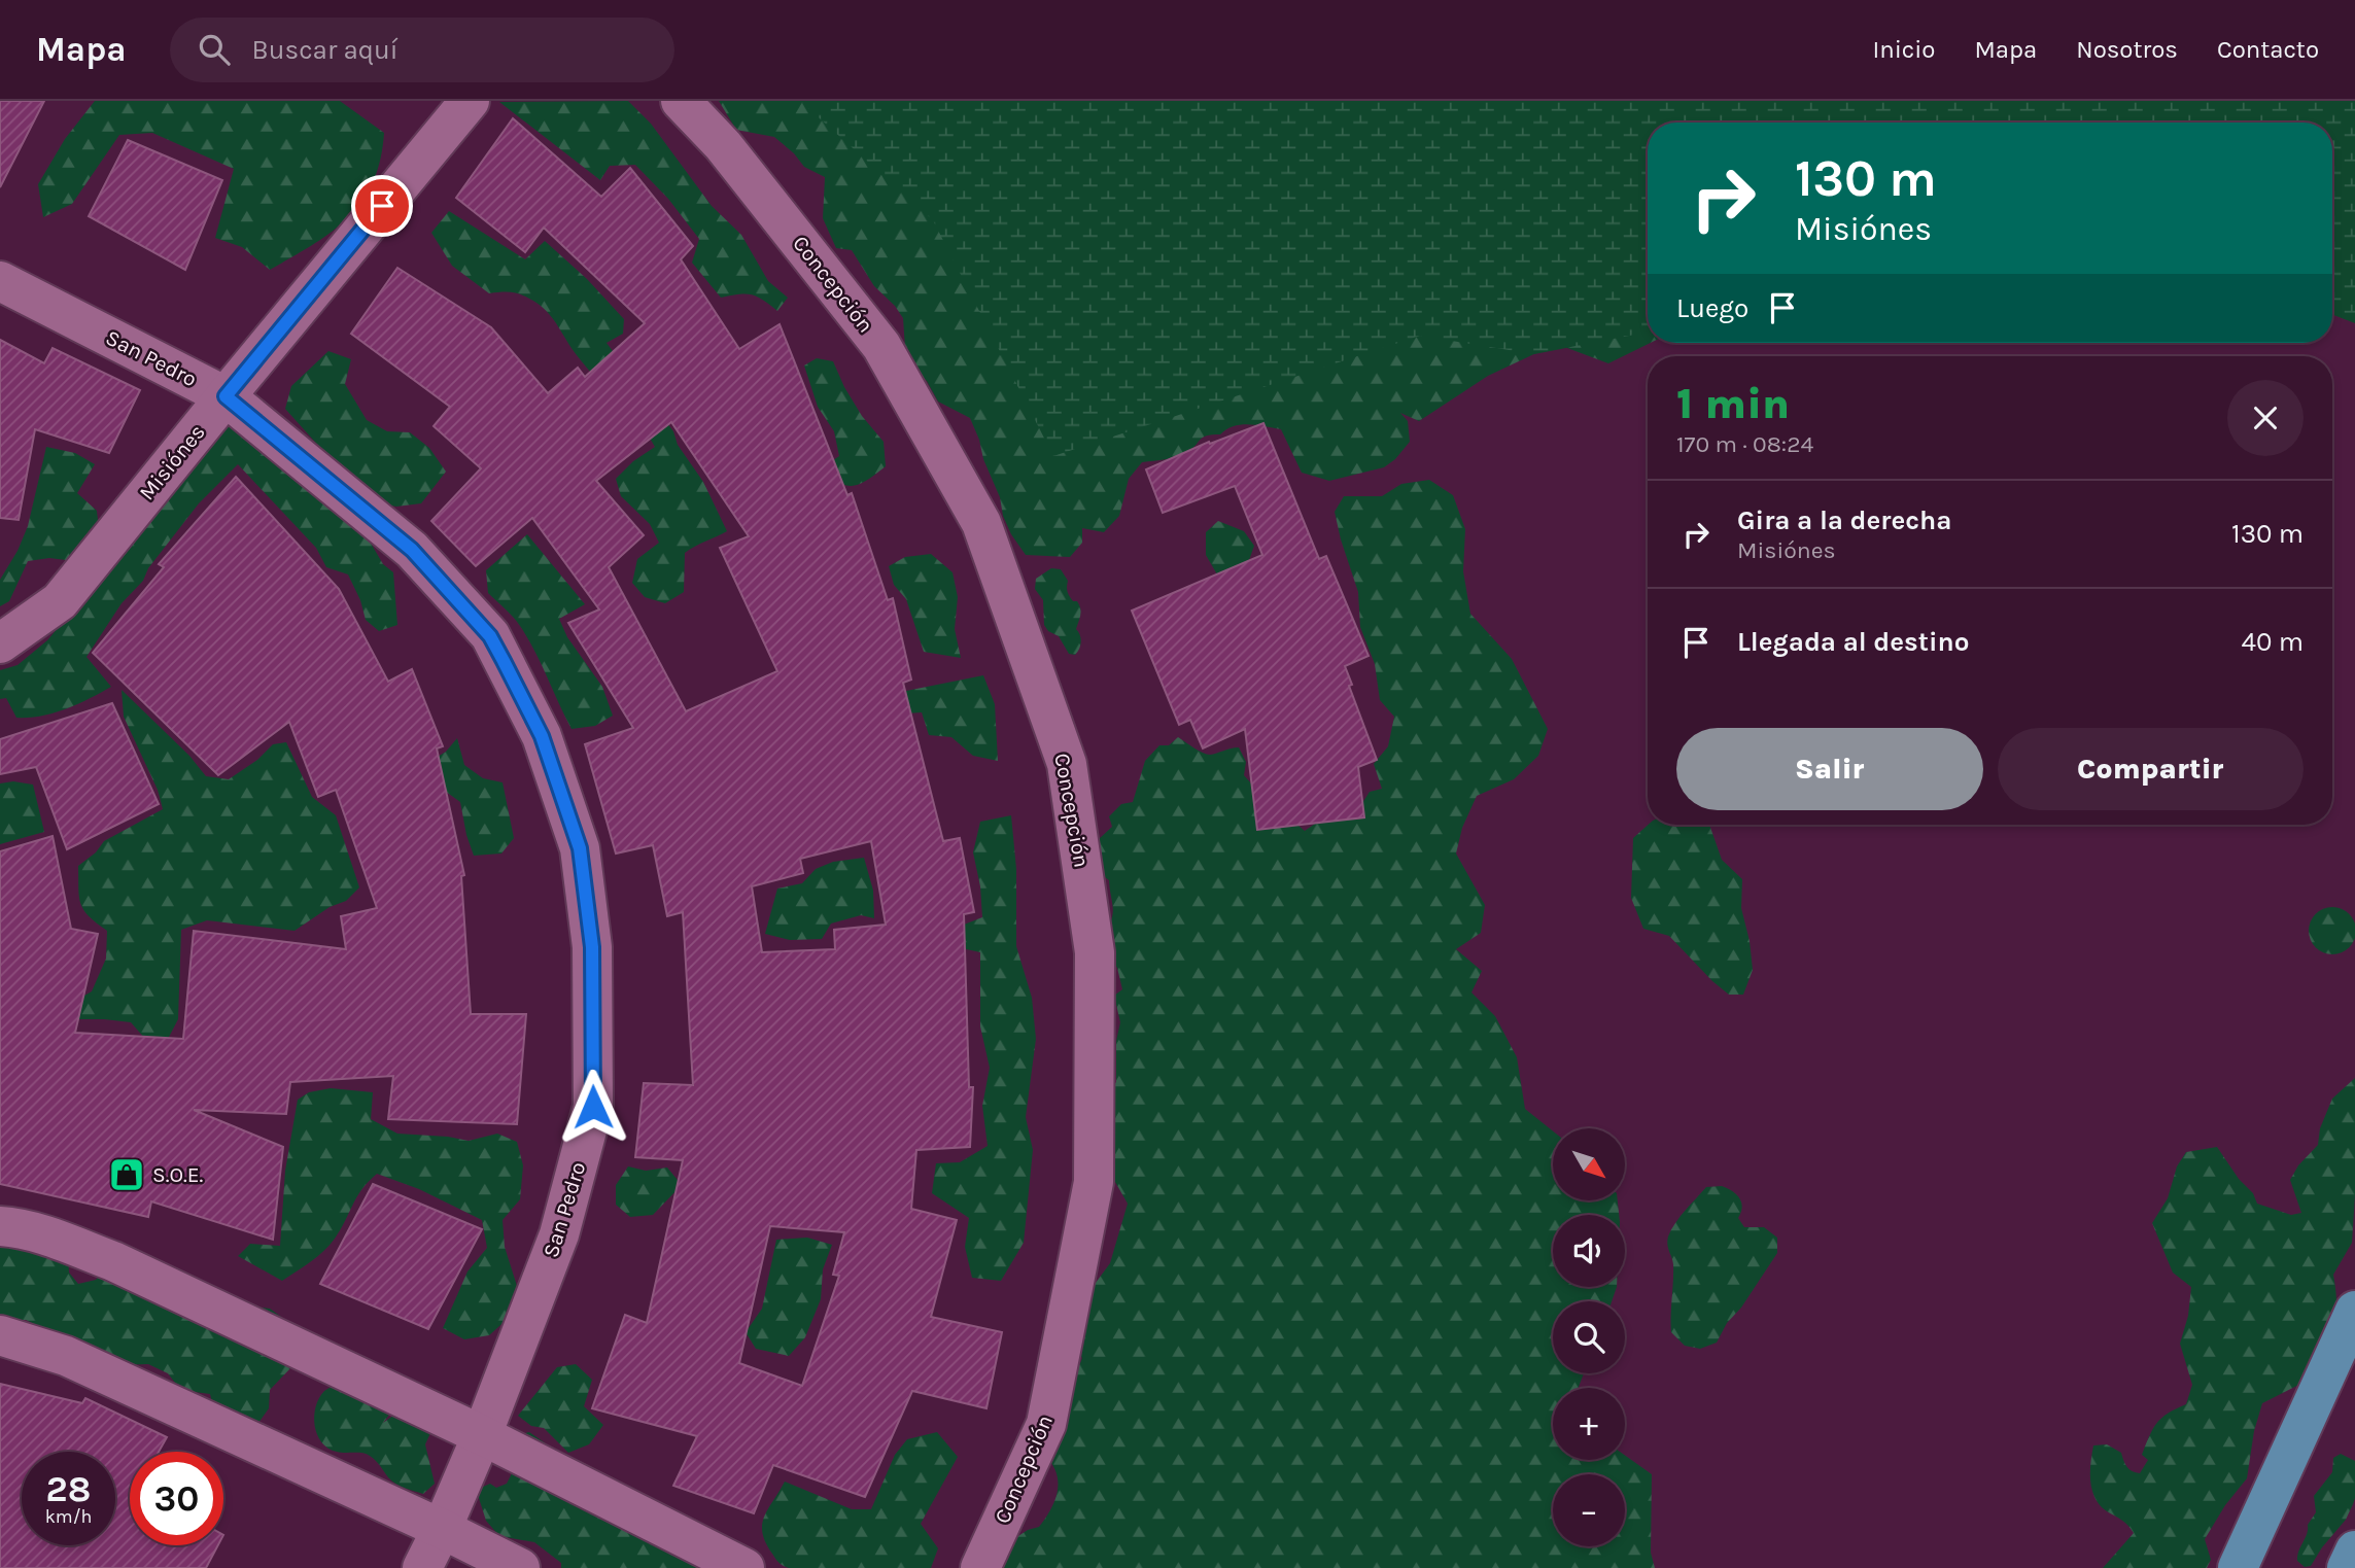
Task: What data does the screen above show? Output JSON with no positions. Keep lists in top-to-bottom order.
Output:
{
  "streets": {
    "street": ["Concepción", "San Pedro", "Misiónes"]
  },
  "crossings": [
    ["San Pedro", "Misiónes"]
  ],
  "places": {
    "shop": ["S.O.E."]
  },
  "north": "bottom right",
  "page": {
    "header": "Mapa",
    "search": "Buscar aquí",
    "nav": [
      "Inicio",
      "Mapa",
      "Nosotros",
      "Contacto"
    ],
    "turn": ["130 m", "Misiónes"],
    "then": "Luego",
    "heading": ["1 min", "170 m · 08:24"],
    "list": [
      {
        "name": "Gira a la derecha",
        "note": "Misiónes",
        "value": "130 m"
      },
      {
        "name": "Llegada al destino",
        "value": "40 m"
      }
    ],
    "buttons": ["Salir", "Compartir"],
    "map_buttons": ["+", "−"],
    "speed": "28 km/h",
    "limit": "30"
  }
}
